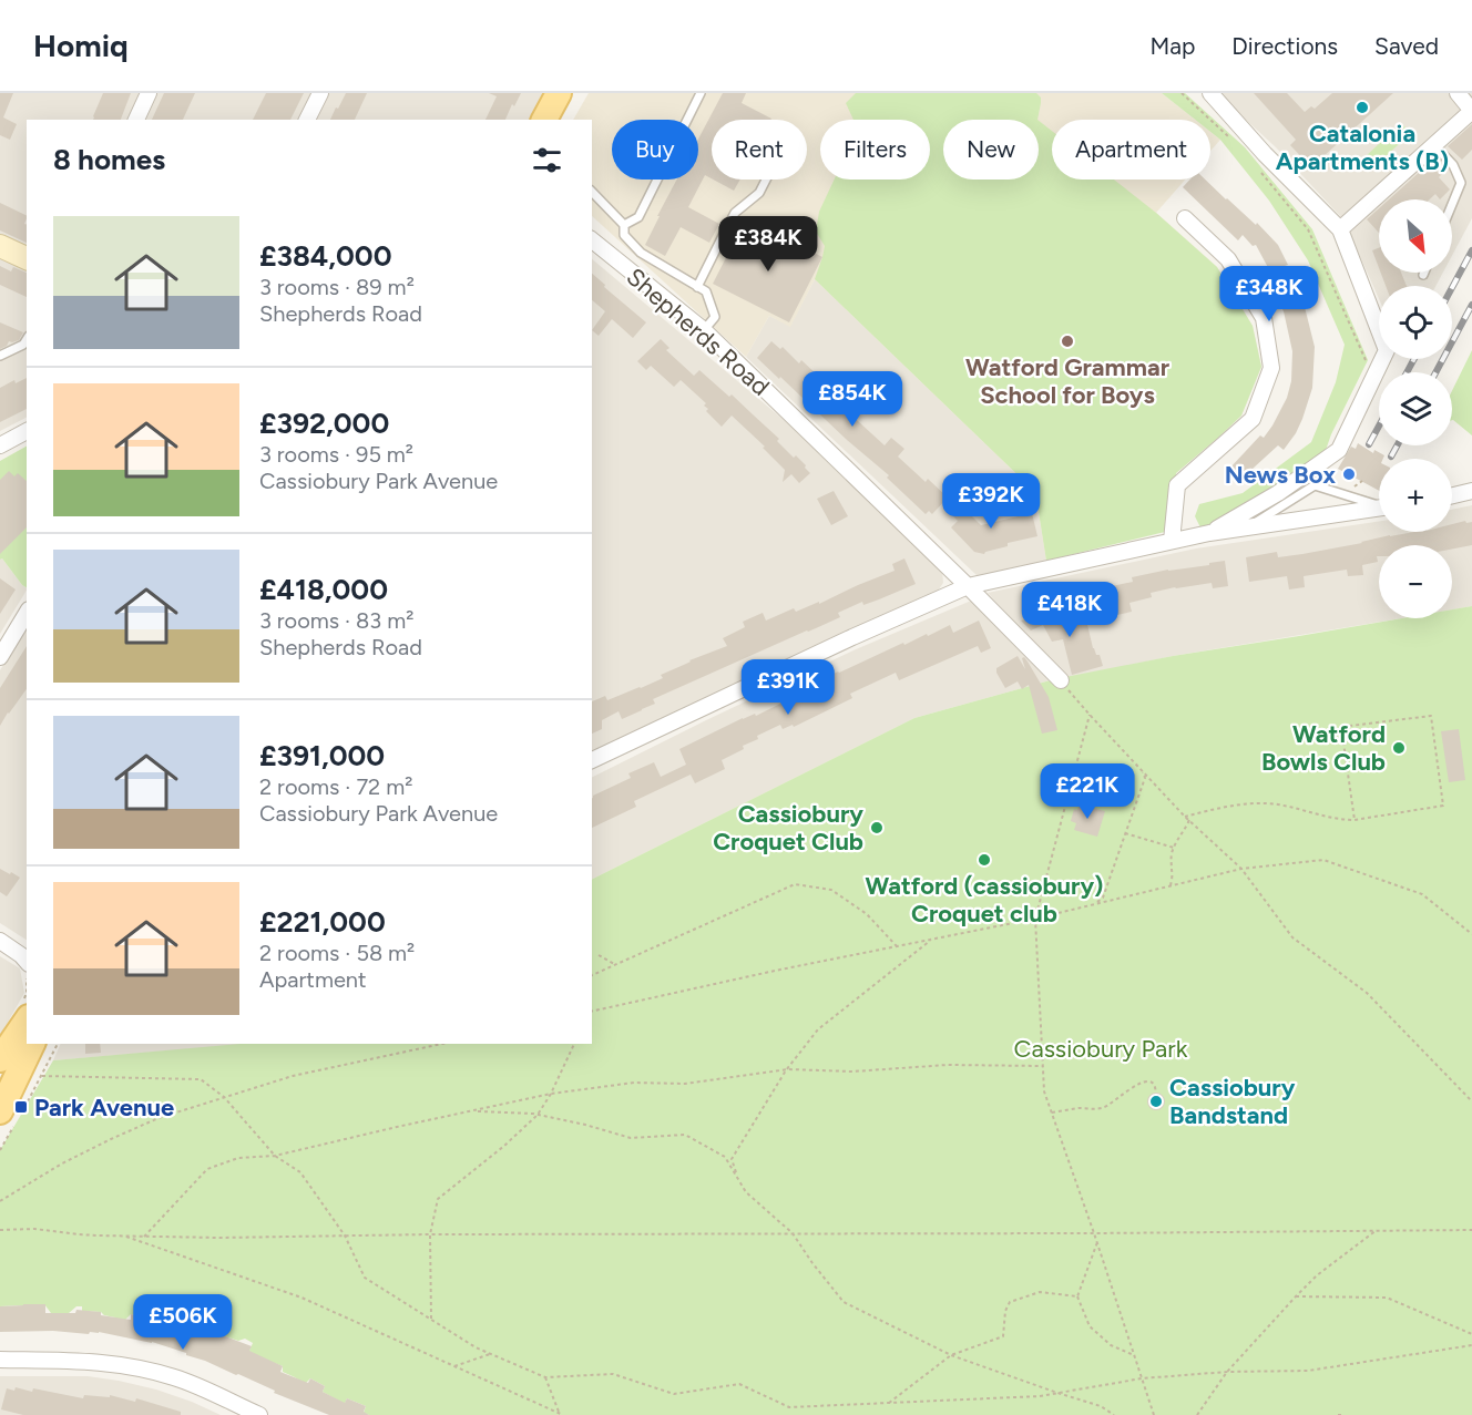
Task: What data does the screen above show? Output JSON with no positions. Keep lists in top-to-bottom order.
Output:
{
  "streets": {
    "street": ["Shepherds Road"]
  },
  "parks": ["Cassiobury Park"],
  "places": {
    "other": [
      "Catalonia Apartments (B)",
      "Watford Grammar School for Boys",
      "News Box",
      "Watford Bowls Club",
      "Cassiobury Croquet Club",
      "Watford (cassiobury) Croquet club",
      "Cassiobury Bandstand"
    ],
    "transit": ["Park Avenue"]
  },
  "north": "bottom right",
  "page": {
    "header": "Homiq",
    "nav": ["Map", "Directions", "Saved"],
    "chip": [
      "Buy",
      "Rent",
      "Filters",
      "New",
      "Apartment"
    ],
    "heading": "8 homes",
    "map_buttons": ["+", "−"],
    "list": [
      {
        "name": "£384,000",
        "note": "3 rooms · 89 m² · Shepherds Road"
      },
      {
        "name": "£392,000",
        "note": "3 rooms · 95 m² · Cassiobury Park Avenue"
      },
      {
        "name": "£418,000",
        "note": "3 rooms · 83 m² · Shepherds Road"
      },
      {
        "name": "£391,000",
        "note": "2 rooms · 72 m² · Cassiobury Park Avenue"
      },
      {
        "name": "£221,000",
        "note": "2 rooms · 58 m² · Apartment"
      }
    ],
    "price": [
      "£384K",
      "£348K",
      "£854K",
      "£392K",
      "£418K",
      "£391K",
      "£221K",
      "£506K"
    ]
  }
}
